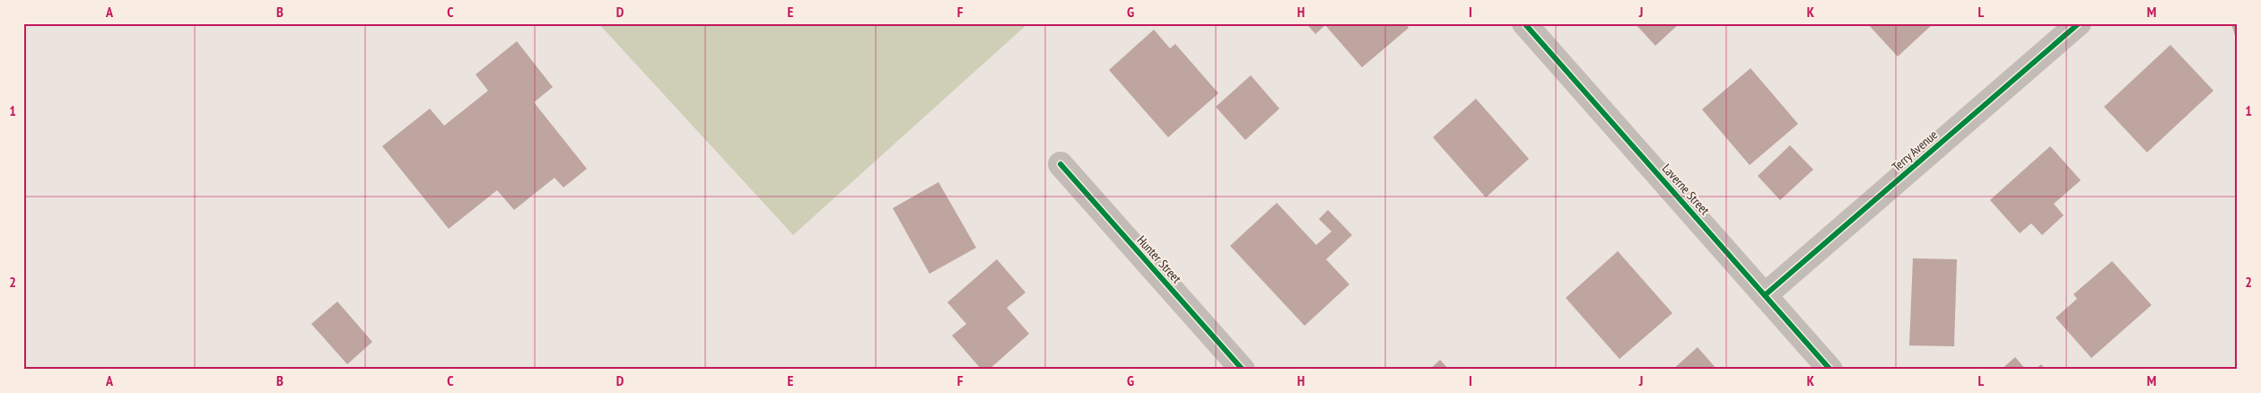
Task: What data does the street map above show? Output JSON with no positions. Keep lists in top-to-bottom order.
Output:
{
  "streets": {
    "street": ["Terry Avenue", "Laverne Street", "Hunter Street"]
  },
  "crossings": [
    ["Terry Avenue", "Laverne Street"]
  ],
  "grid": {
    "columns": [
      "A",
      "B",
      "C",
      "D",
      "E",
      "F",
      "G",
      "H",
      "I",
      "J",
      "K",
      "L",
      "M"
    ],
    "rows": ["1", "2"]
  }
}
